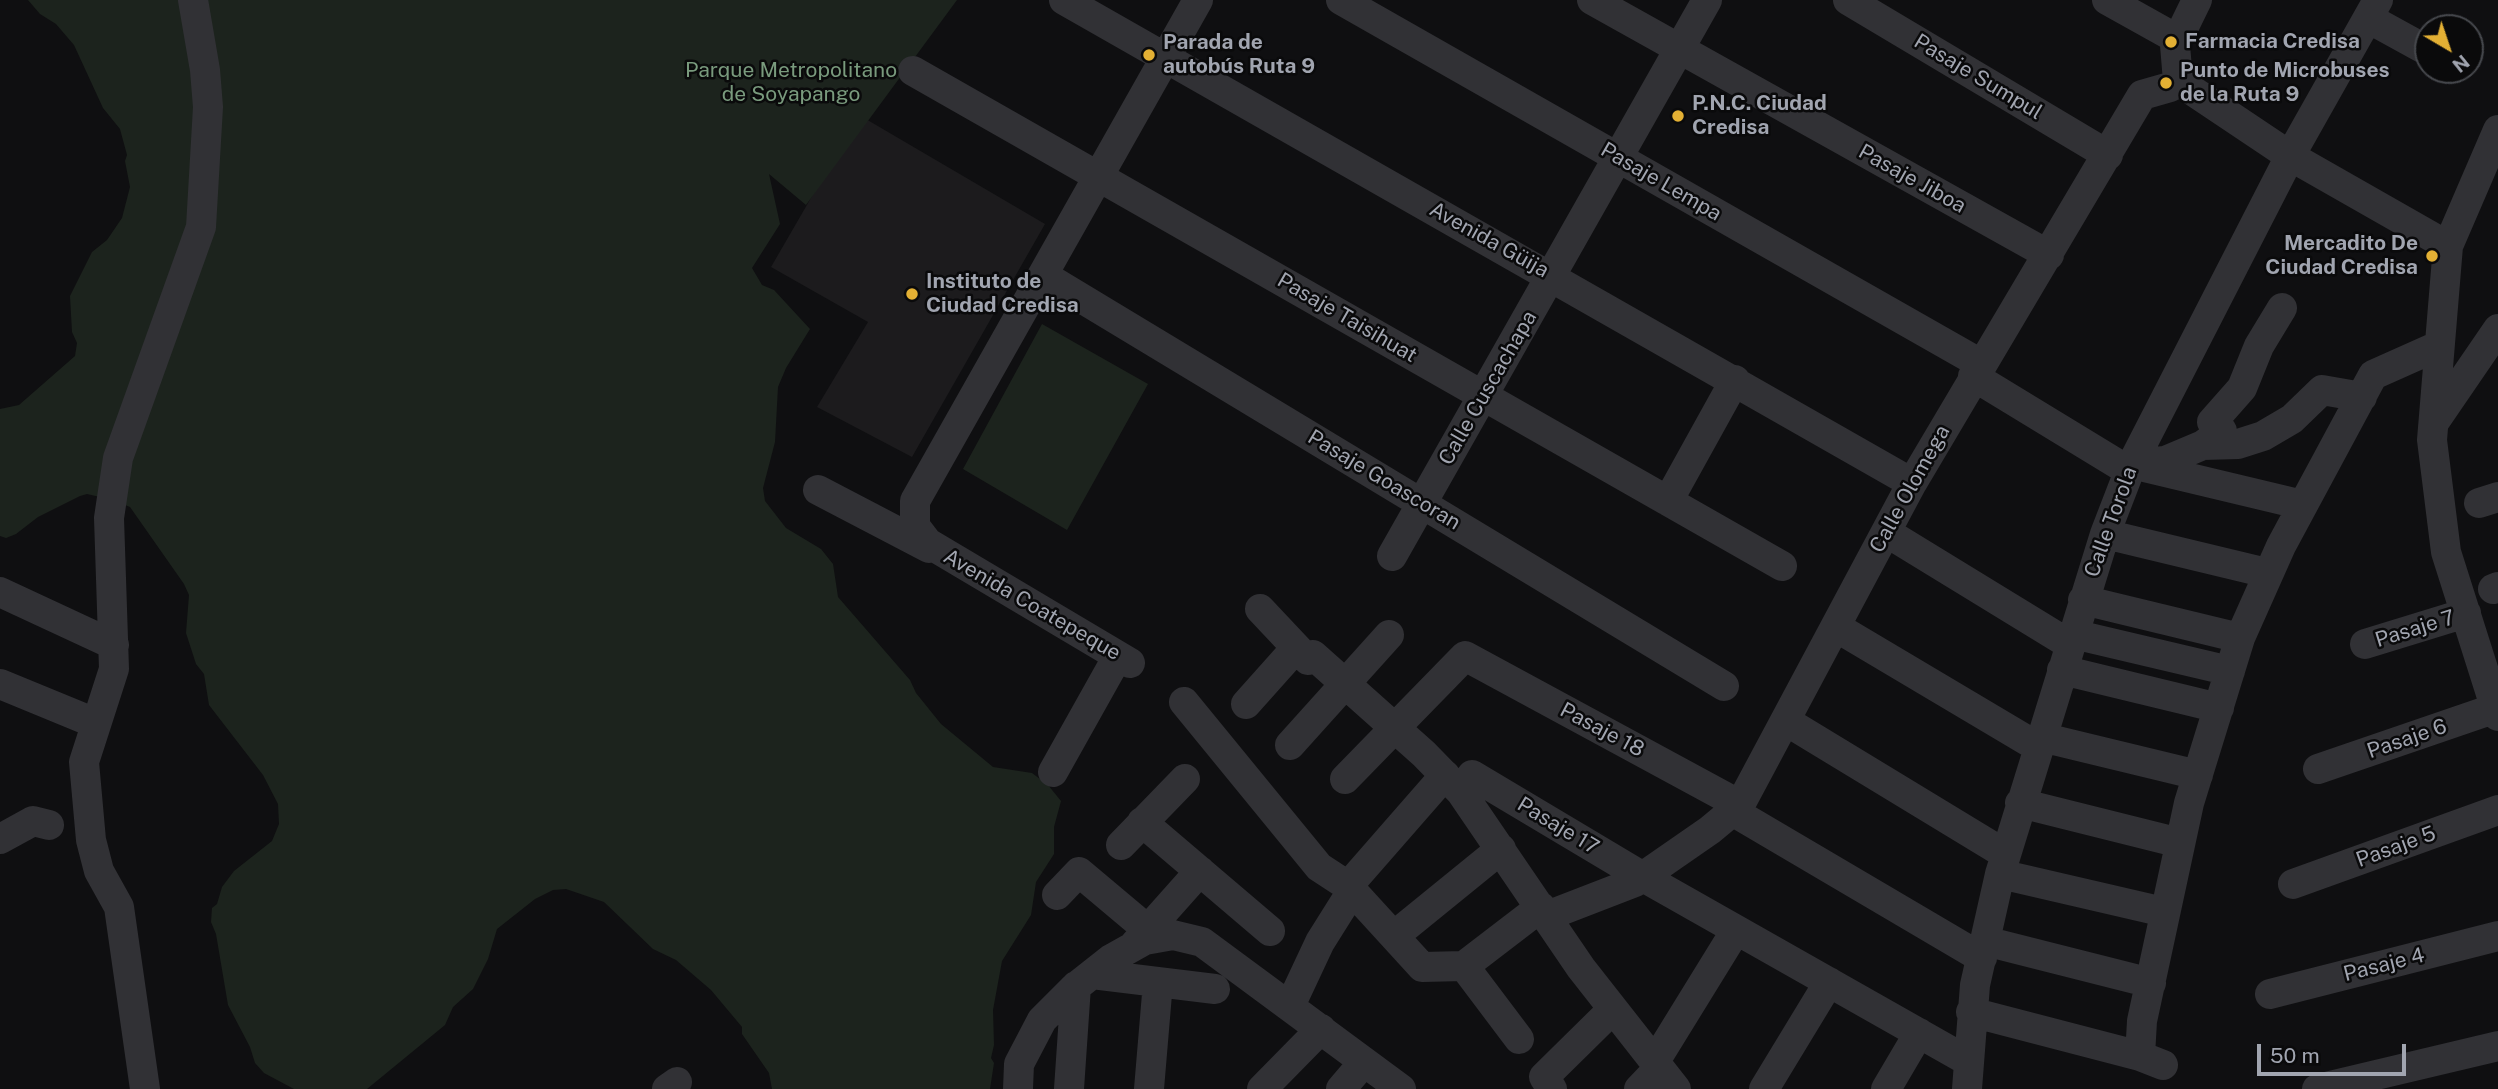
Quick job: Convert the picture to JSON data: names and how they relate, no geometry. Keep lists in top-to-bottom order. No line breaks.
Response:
{"streets":{"street":["Pasaje Sumpul","Pasaje Jiboa","Pasaje Lempa","Avenida Güija","Pasaje Taisihuat","Calle Cuscachapa","Pasaje Goascoran","Calle Olomega","Calle Torola","Avenida Coatepeque","Pasaje 7","Pasaje 18","Pasaje 6","Pasaje 17","Pasaje 5","Pasaje 4"]},"crossings":[["Pasaje Sumpul","Calle Olomega"],["Pasaje Jiboa","Calle Cuscachapa"],["Pasaje Jiboa","Calle Olomega"],["Pasaje Lempa","Calle Cuscachapa"],["Pasaje Lempa","Calle Olomega"],["Pasaje Lempa","Calle Torola"],["Avenida Güija","Calle Cuscachapa"],["Avenida Güija","Calle Olomega"],["Avenida Güija","Avenida Coatepeque"],["Pasaje Taisihuat","Calle Cuscachapa"],["Pasaje Taisihuat","Avenida Coatepeque"],["Calle Cuscachapa","Pasaje Goascoran"],["Pasaje Goascoran","Avenida Coatepeque"],["Calle Olomega","Pasaje 18"],["Calle Olomega","Pasaje 17"],["Calle Torola","Pasaje 18"],["Calle Torola","Pasaje 17"]],"parks":["Parque Metropolitano de Soyapango"],"places":["Farmacia Credisa","Parada de autobús Ruta 9","Punto de Microbuses de la Ruta 9","P.N.C. Ciudad Credisa","Mercadito De Ciudad Credisa","Instituto de Ciudad Credisa"],"scale_bar":"50 m","north":"bottom right"}
